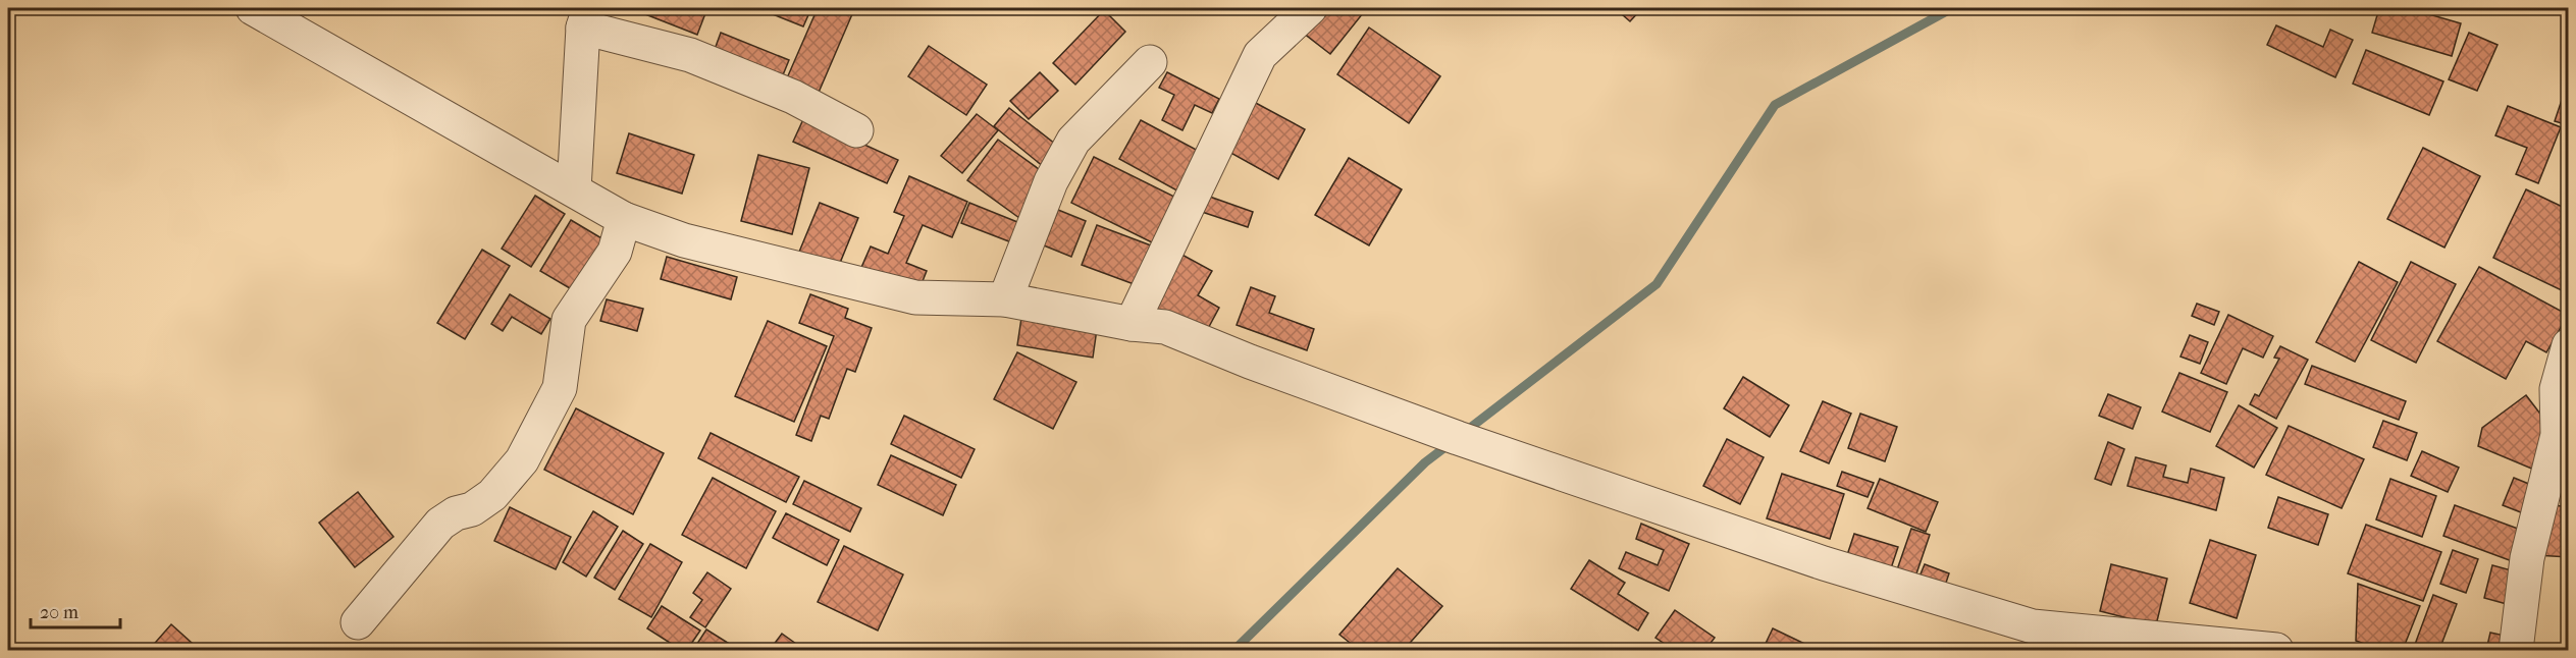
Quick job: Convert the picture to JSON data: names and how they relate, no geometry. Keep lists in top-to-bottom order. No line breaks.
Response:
{"scale_bar":"20 m"}
